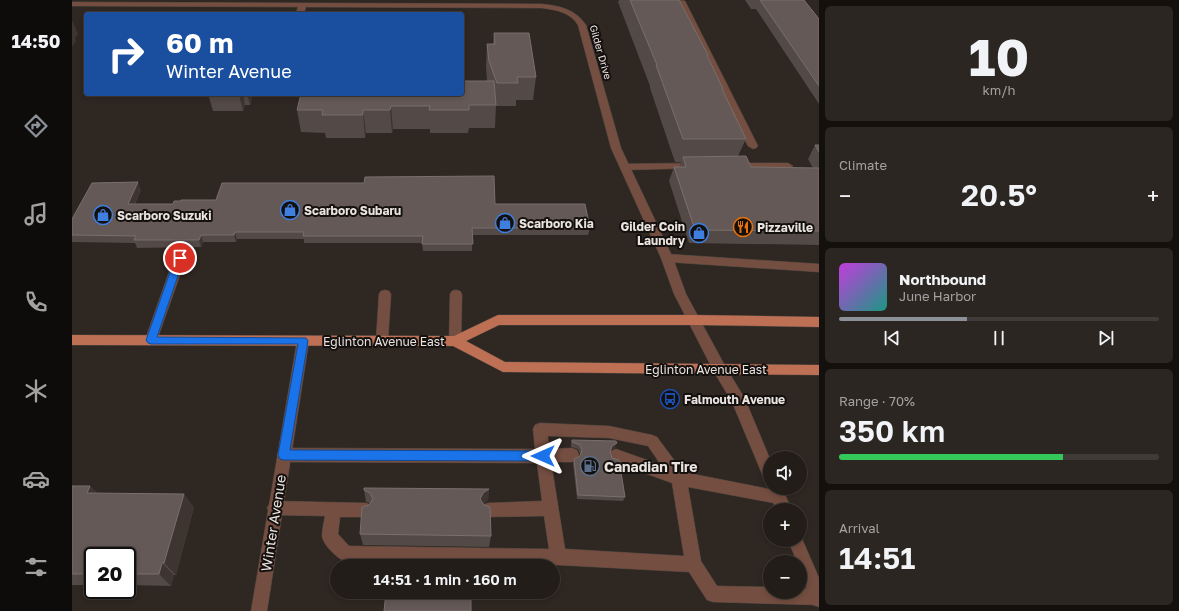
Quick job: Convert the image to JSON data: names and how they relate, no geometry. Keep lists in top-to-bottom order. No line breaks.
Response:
{"streets":{"main road":["Eglinton Avenue East"],"street":["Gilder Drive","Winter Avenue"]},"crossings":[["Gilder Drive","Eglinton Avenue East"],["Eglinton Avenue East","Winter Avenue"]],"places":{"shop":["Scarboro Subaru","Scarboro Suzuki","Scarboro Kia","Gilder Coin Laundry"],"restaurant":["Pizzaville"],"bus stop":["Falmouth Avenue"],"fuel station":["Canadian Tire"]},"page":{"tabs":"14:50","tile":[["10","km/h"],"Climate",["Range · 70%","350 km"],["Arrival","14:51"]],"turn":["60 m","Winter Avenue"],"heat":["−","20.5°","+"],"song":["Northbound","June Harbor"],"map_buttons":["+","−"],"limit":"20","trip":"14:51 · 1 min · 160 m"}}
